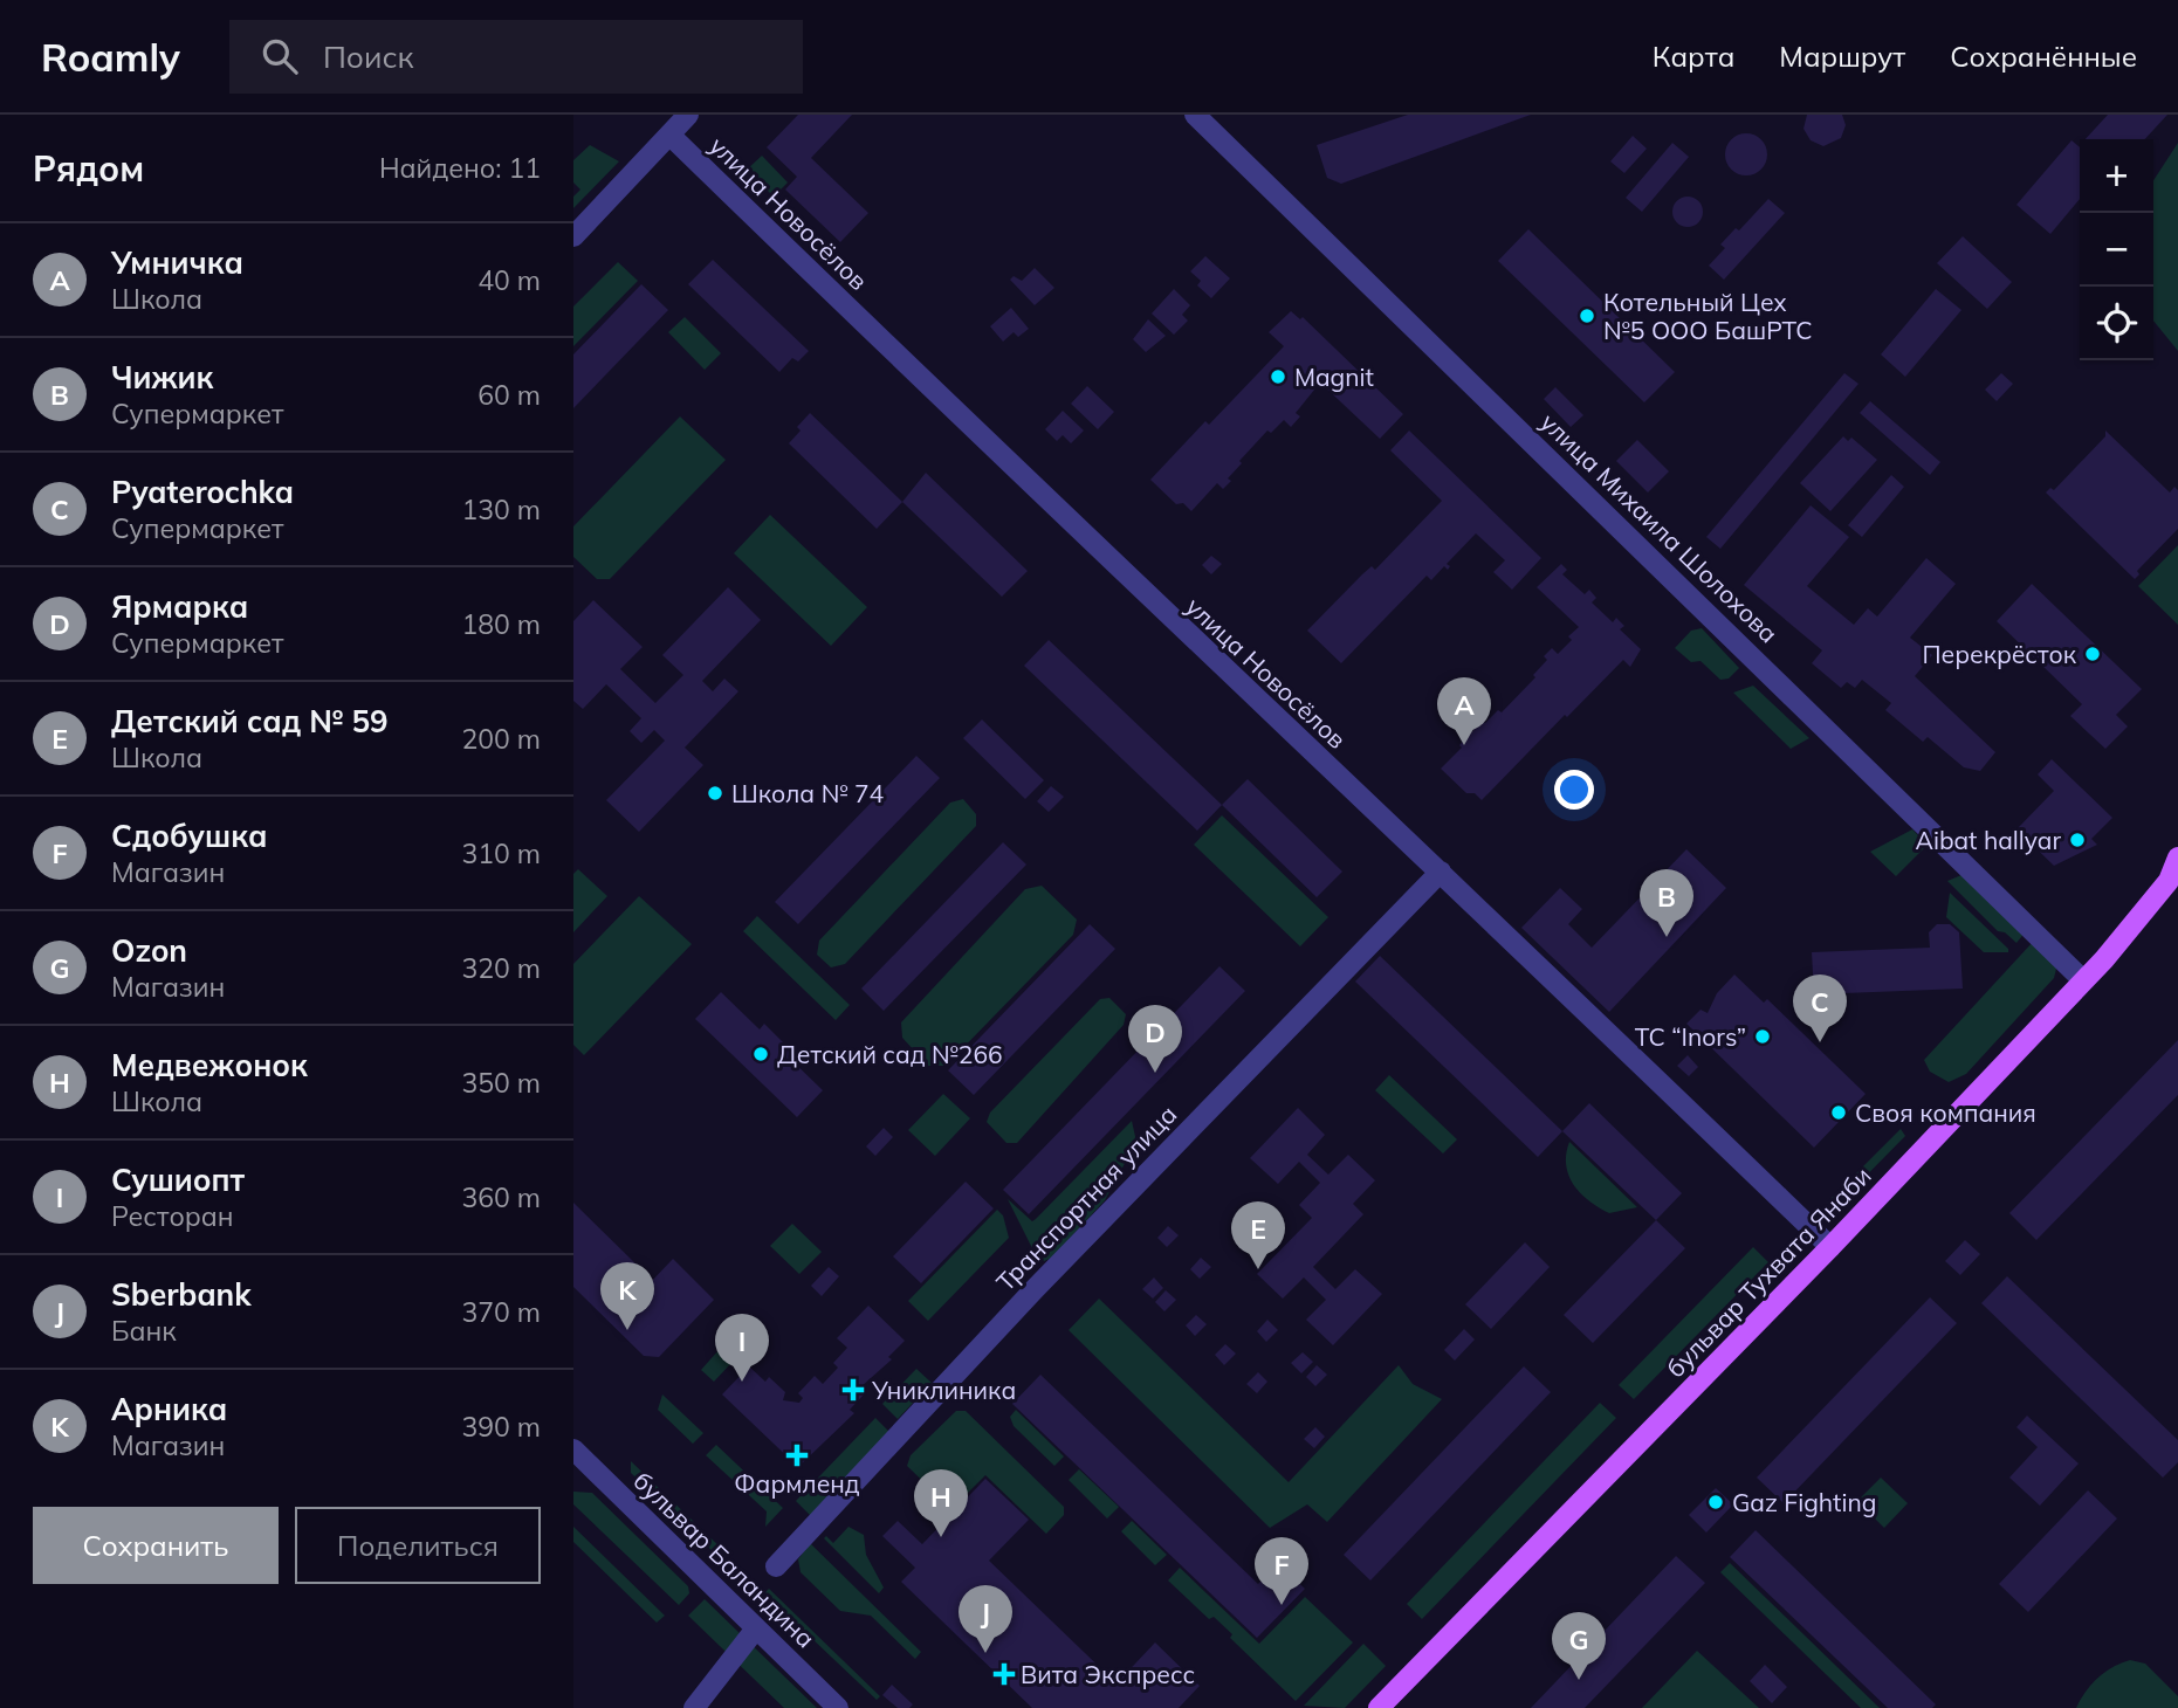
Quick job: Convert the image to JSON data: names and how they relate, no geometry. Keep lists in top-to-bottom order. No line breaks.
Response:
{"streets":{"main road":["бульвар Тухвата Янаби"],"street":["улица Новосёлов","улица Михаила Шолохова","Транспортная улица","бульвар Баландина"]},"crossings":[["улица Новосёлов","Транспортная улица"],["улица Новосёлов","бульвар Тухвата Янаби"],["улица Михаила Шолохова","бульвар Тухвата Янаби"]],"places":{"other":["Котельный Цех №5 ООО БашРТС","Magnit","Перекрёсток","Школа № 74","Aibat hallyar","TC “Inors”","Детский сад №266","Своя компания","Gaz Fighting"],"health":["Униклиника","Фармленд","Вита Экспресс"]},"page":{"header":"Roamly","search":"Поиск","nav":["Карта","Маршрут","Сохранённые"],"heading":["Рядом","Найдено: 11"],"map_buttons":["+","−"],"list":[{"mark":"A","name":"Умничка","note":"Школа","value":"40 m"},{"mark":"B","name":"Чижик","note":"Супермаркет","value":"60 m"},{"mark":"C","name":"Pyaterochka","note":"Супермаркет","value":"130 m"},{"mark":"D","name":"Ярмарка","note":"Супермаркет","value":"180 m"},{"mark":"E","name":"Детский сад № 59","note":"Школа","value":"200 m"},{"mark":"F","name":"Сдобушка","note":"Магазин","value":"310 m"},{"mark":"G","name":"Ozon","note":"Магазин","value":"320 m"},{"mark":"H","name":"Медвежонок","note":"Школа","value":"350 m"},{"mark":"I","name":"Сушиопт","note":"Ресторан","value":"360 m"},{"mark":"J","name":"Sberbank","note":"Банк","value":"370 m"},{"mark":"K","name":"Арника","note":"Магазин","value":"390 m"}],"pins":["A","B","C","D","E","K","I","H","F","J","G"],"buttons":["Сохранить","Поделиться"]}}
